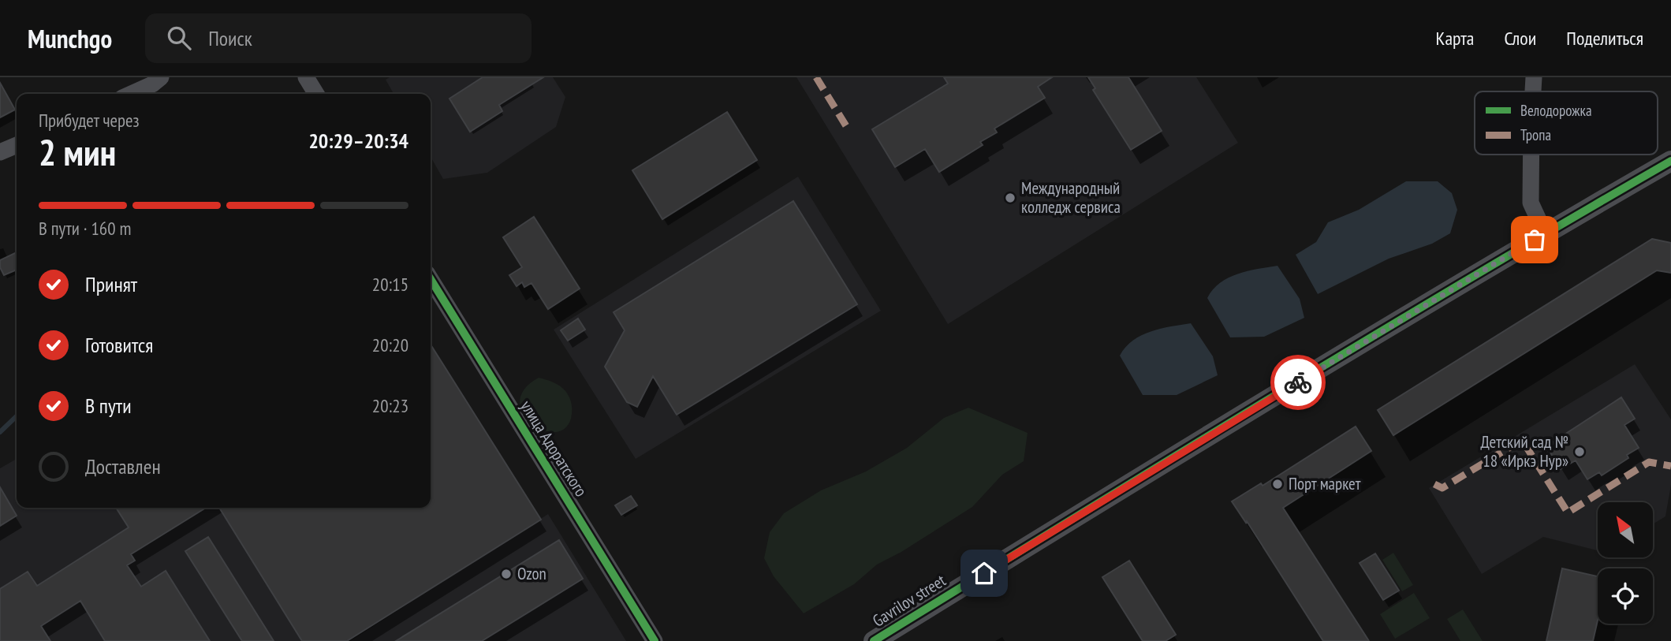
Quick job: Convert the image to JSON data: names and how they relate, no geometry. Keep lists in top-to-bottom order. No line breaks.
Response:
{"streets":{"street":["улица Адоратского","Gavrilov street"]},"places":["Международный колледж сервиса","Детский сад № 18 «Иркэ Нур»","Порт маркет","Ozon"],"legend":["Велодорожка","Тропа"],"north":"top left","page":{"header":"Munchgo","search":"Поиск","nav":["Карта","Слои","Поделиться"],"heading":["2 мин","Прибудет через","20:29–20:34"],"bar":"В пути · 160 m","list":[["Принят","20:15"],["Готовится","20:20"],["В пути","20:23"],"Доставлен"]}}
